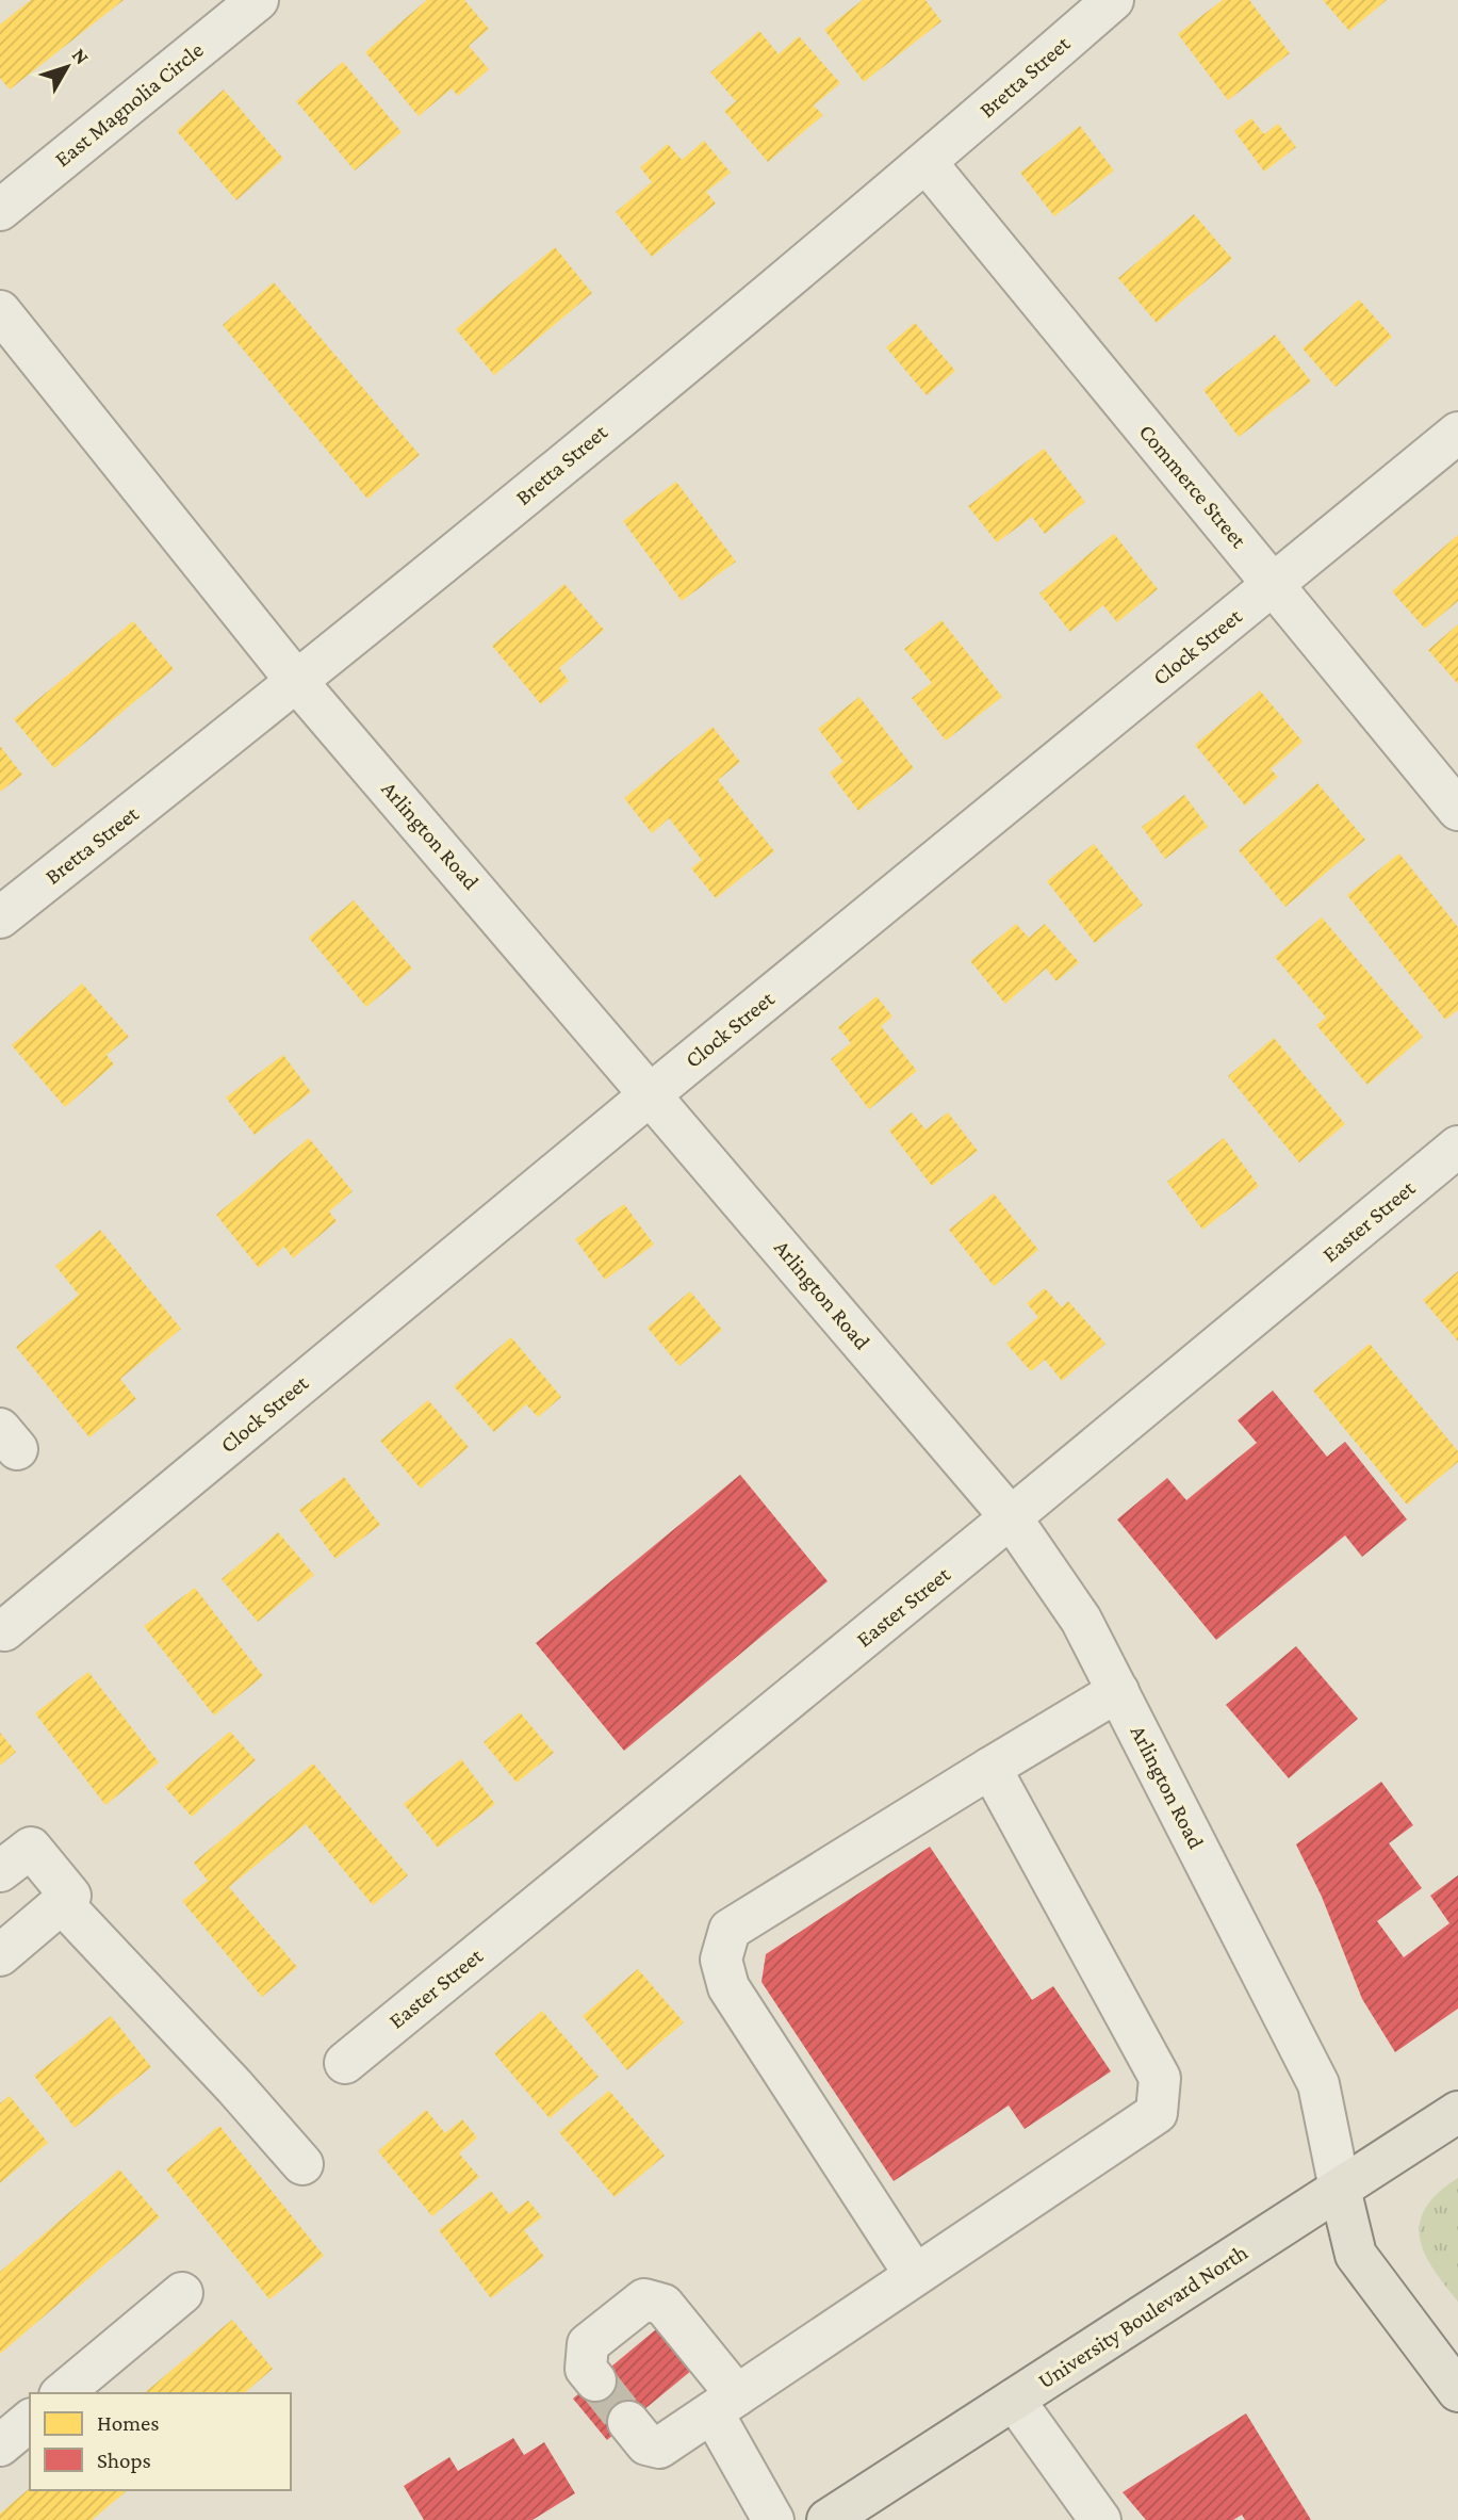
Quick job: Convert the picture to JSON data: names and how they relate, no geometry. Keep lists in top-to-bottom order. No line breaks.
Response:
{"streets":{"main road":["Arlington Road","University Boulevard North"],"street":["Bretta Street","East Magnolia Circle","Commerce Street","Clock Street","Easter Street"]},"crossings":[["Bretta Street","Commerce Street"],["Bretta Street","Arlington Road"],["Commerce Street","Clock Street"],["Clock Street","Arlington Road"],["Arlington Road","Easter Street"],["Arlington Road","University Boulevard North"]],"legend":["Homes","Shops"],"north":"top right"}
